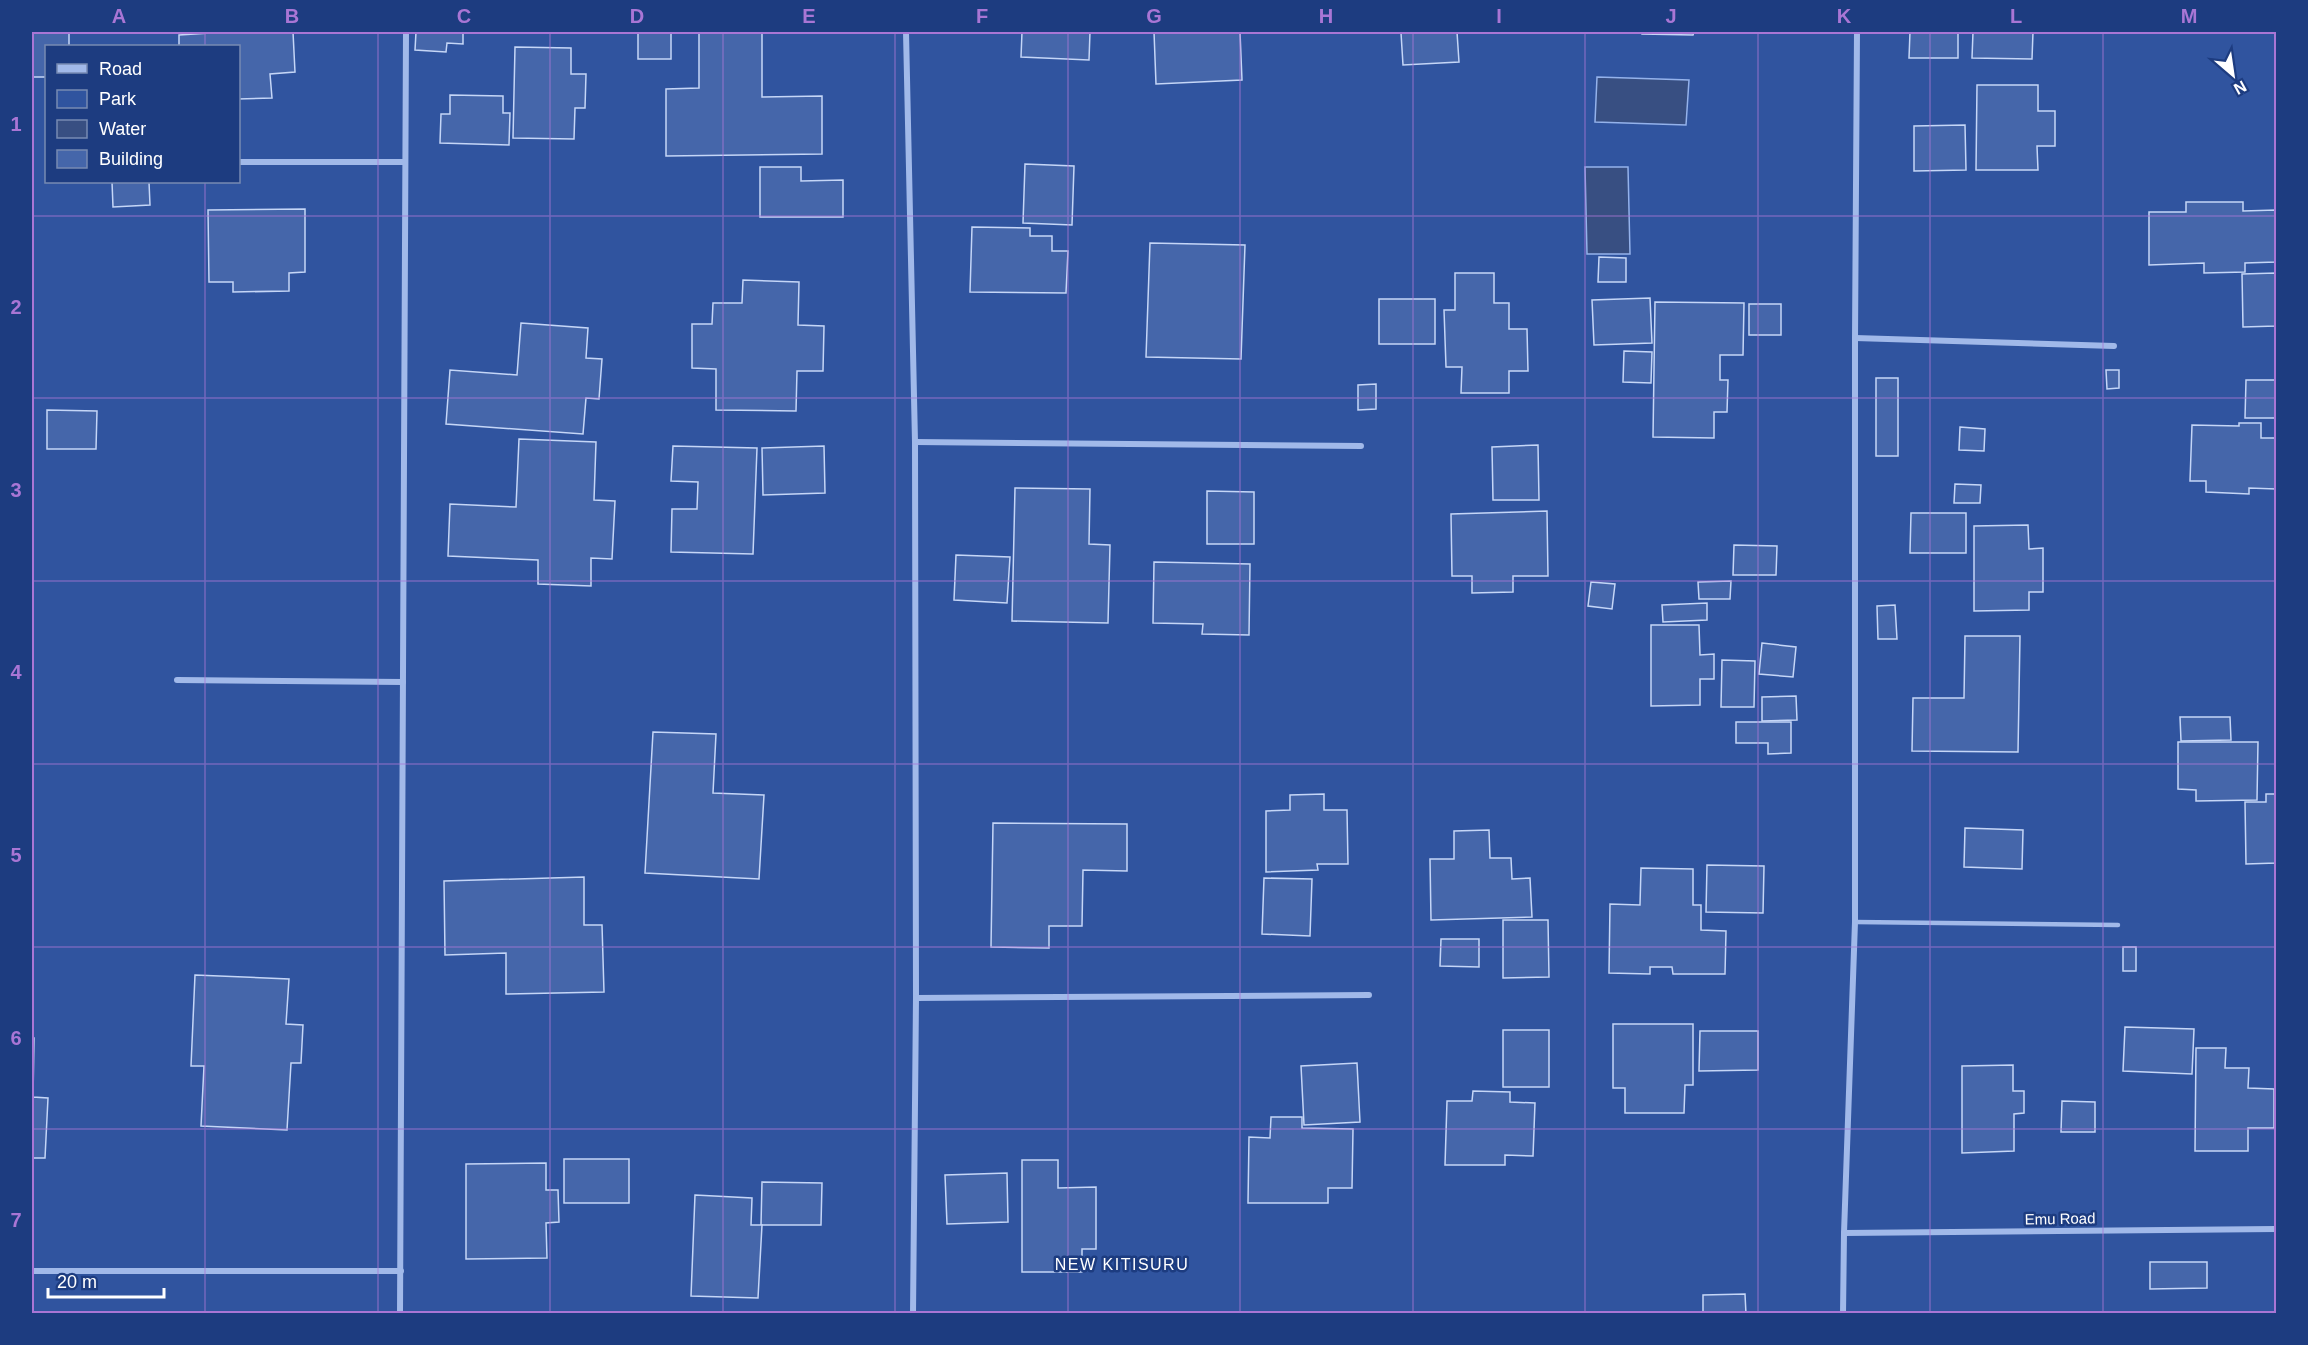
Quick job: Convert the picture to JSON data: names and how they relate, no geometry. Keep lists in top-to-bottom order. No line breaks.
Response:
{"streets":{"street":["Emu Road"]},"districts":["NEW KITISURU"],"legend":["Road","Park","Water","Building"],"scale_bar":"20 m","north":"bottom right","grid":{"columns":["A","B","C","D","E","F","G","H","I","J","K","L","M"],"rows":["1","2","3","4","5","6","7"]}}
